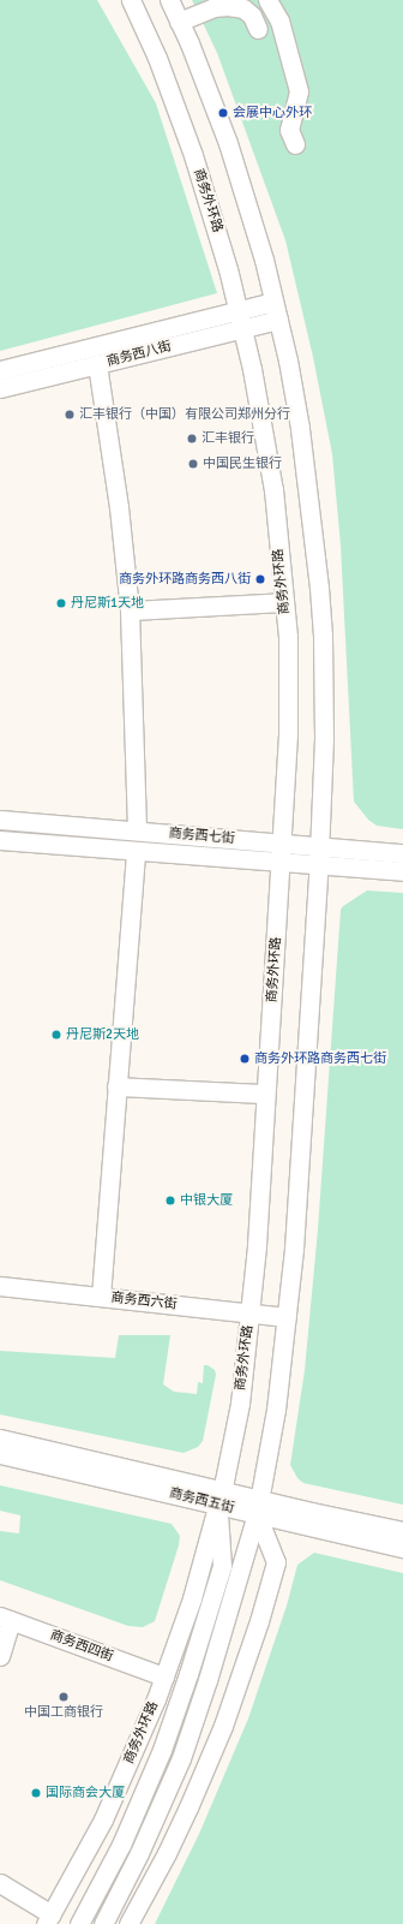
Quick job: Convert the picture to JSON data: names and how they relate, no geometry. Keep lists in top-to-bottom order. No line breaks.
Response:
{"streets":{"street":["商务外环路","商务西八街","商务西七街","商务西六街","商务西五街","商务西四街"]},"crossings":[["商务外环路","商务西八街"],["商务外环路","商务西七街"],["商务外环路","商务西六街"],["商务外环路","商务西五街"],["商务外环路","商务西四街"]],"places":["会展中心外环","汇丰银行（中国）有限公司郑州分行","汇丰银行","中国民生银行","商务外环路商务西八街","丹尼斯1天地","丹尼斯2天地","商务外环路商务西七街","中银大厦","中国工商银行","国际商会大厦"]}
